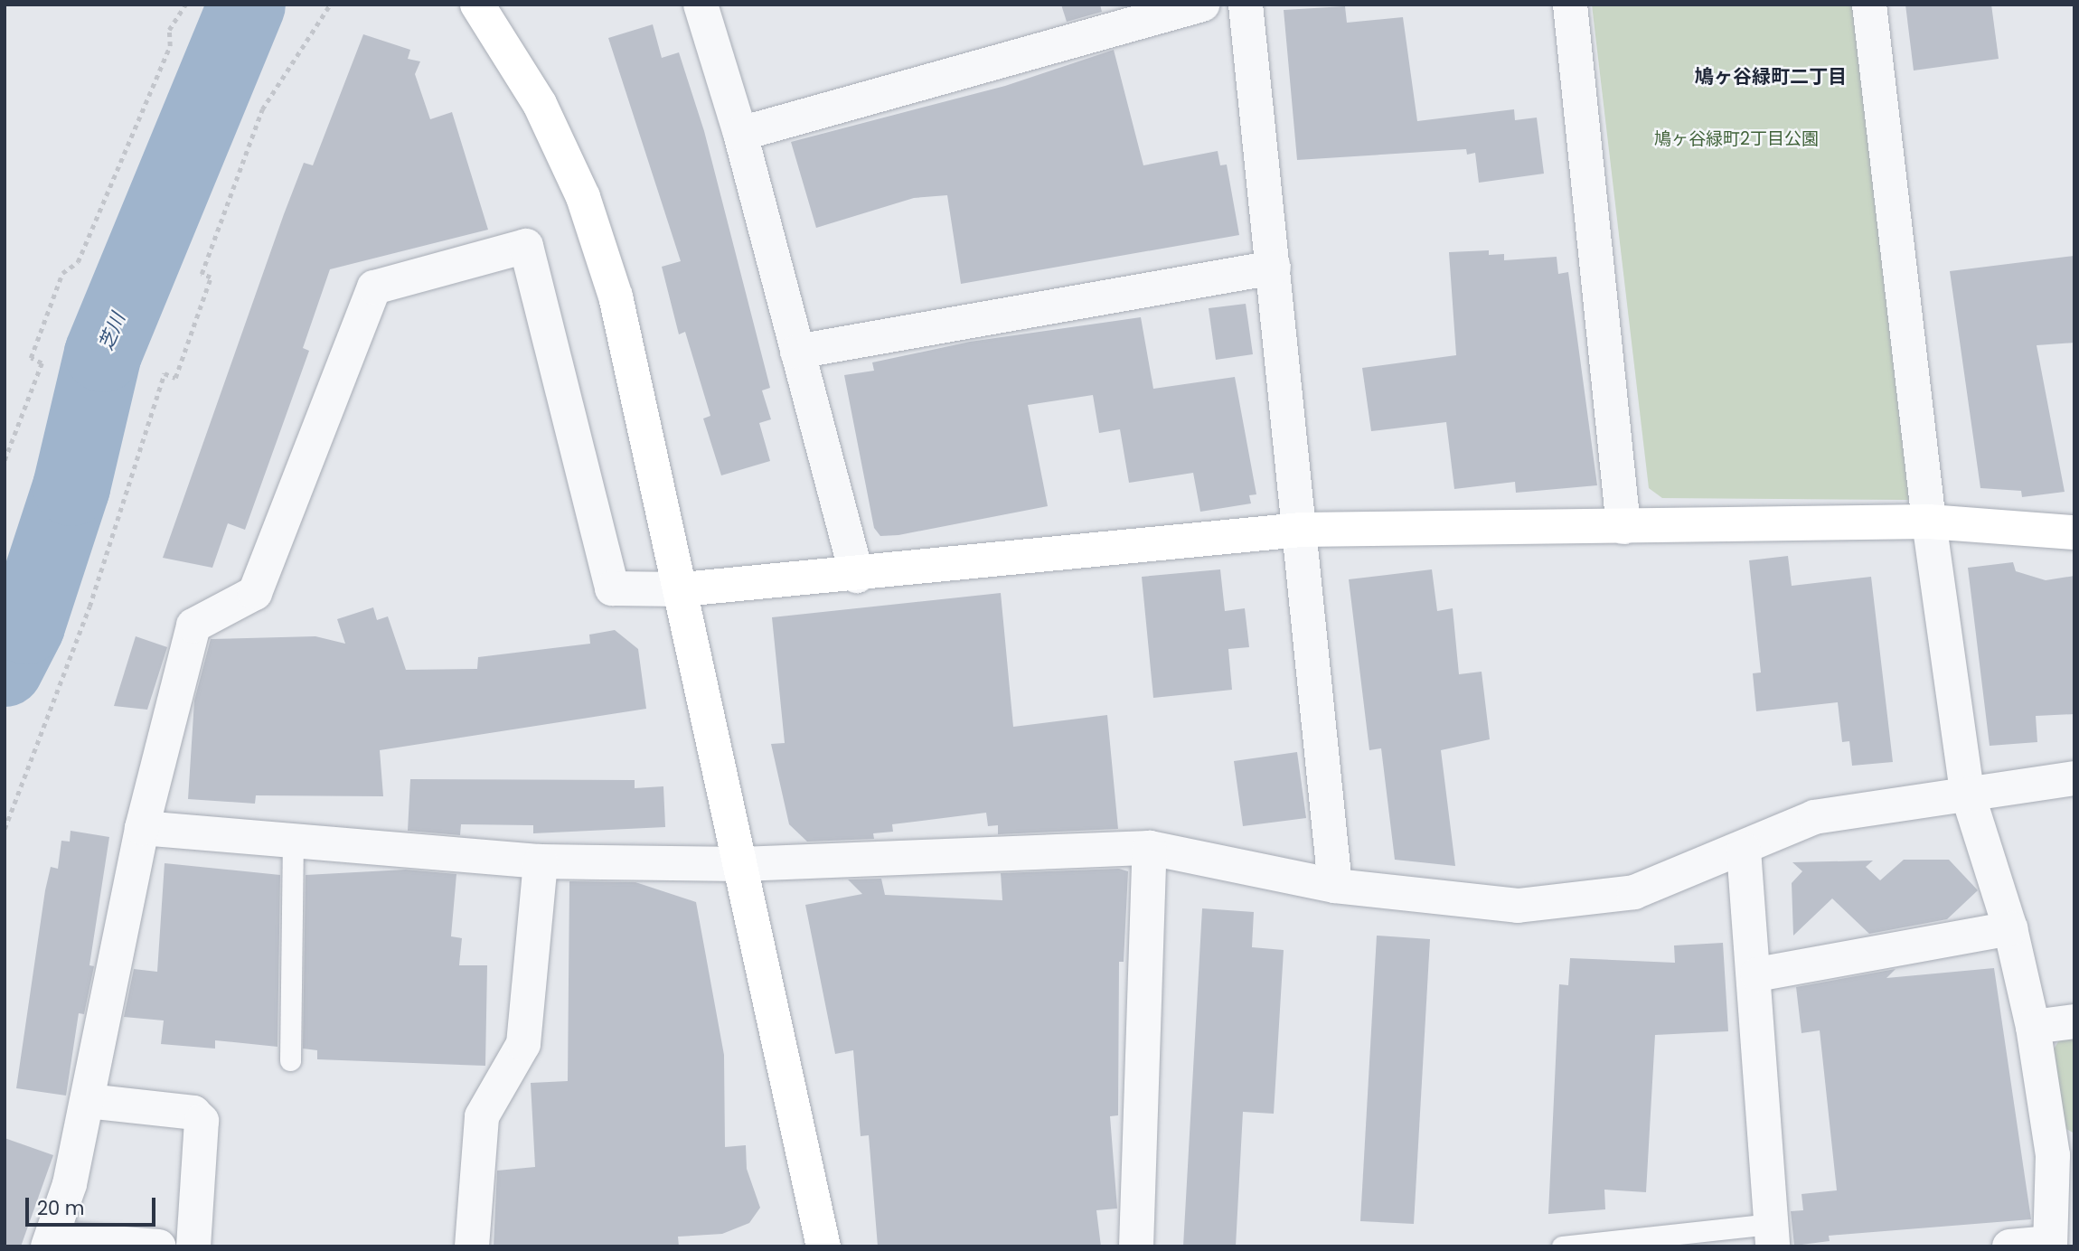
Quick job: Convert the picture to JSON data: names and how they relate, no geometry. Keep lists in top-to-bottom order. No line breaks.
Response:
{"districts":["鳩ヶ谷緑町二丁目"],"water":["芝川"],"parks":["鳩ヶ谷緑町2丁目公園"],"scale_bar":"20 m"}
